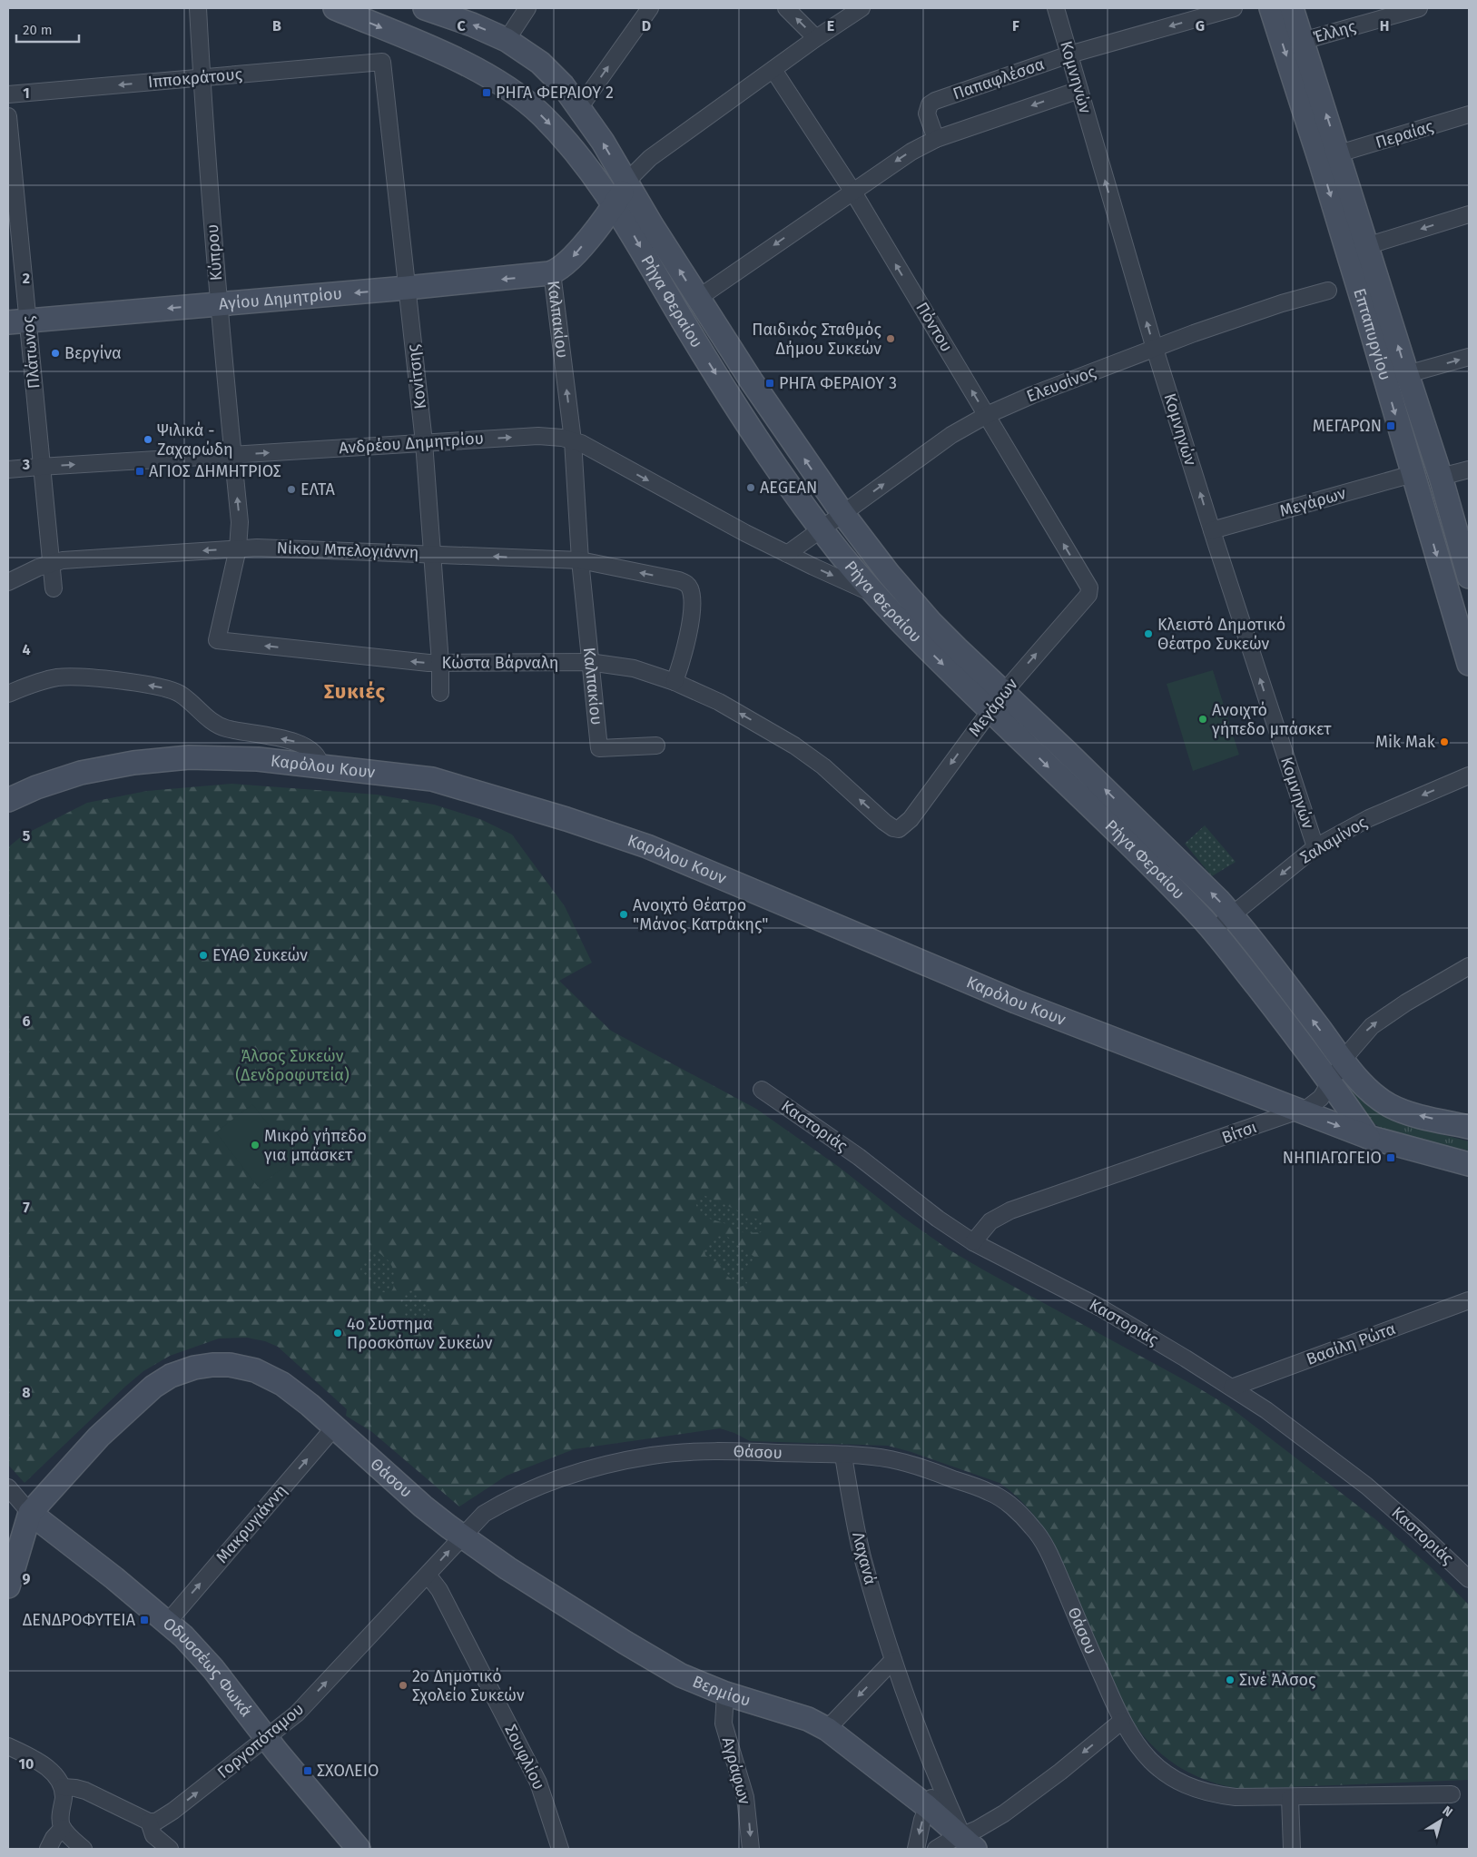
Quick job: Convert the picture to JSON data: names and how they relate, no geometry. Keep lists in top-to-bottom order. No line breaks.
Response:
{"streets":{"street":["Έλλης","Κομνηνών","Ιπποκράτους","Παπαφλέσσα","Περαίας","Κύπρου","Αγίου Δημητρίου","Ρήγα Φεραίου","Καλπακίου","Πόντου","Επταπυργίου","Πλάτωνος","Κονίτσης","Ελευσίνος","Ανδρέου Δημητρίου","Μεγάρων","Νίκου Μπελογιάννη","Κώστα Βάρναλη","Καρόλου Κουν","Σαλαμίνος","Καστοριάς","Βίτσι","Βασίλη Ρώτα","Θάσου","Μακρυγιάννη","Λαχανά","Οδυσσέως Φωκά","Βερμίου","Γοργοπόταμου","Σουφλίου","Αγράφων"]},"crossings":[["Έλλης","Επταπυργίου"],["Κομνηνών","Παπαφλέσσα"],["Κομνηνών","Ελευσίνος"],["Κομνηνών","Μεγάρων"],["Κομνηνών","Σαλαμίνος"],["Ιπποκράτους","Κύπρου"],["Ιπποκράτους","Κονίτσης"],["Περαίας","Επταπυργίου"],["Κύπρου","Αγίου Δημητρίου"],["Κύπρου","Ανδρέου Δημητρίου"],["Κύπρου","Νίκου Μπελογιάννη"],["Κύπρου","Κώστα Βάρναλη"],["Αγίου Δημητρίου","Καλπακίου"],["Αγίου Δημητρίου","Πλάτωνος"],["Αγίου Δημητρίου","Κονίτσης"],["Ρήγα Φεραίου","Καλπακίου"],["Ρήγα Φεραίου","Ελευσίνος"],["Ρήγα Φεραίου","Ανδρέου Δημητρίου"],["Ρήγα Φεραίου","Μεγάρων"],["Ρήγα Φεραίου","Καρόλου Κουν"],["Ρήγα Φεραίου","Σαλαμίνος"],["Ρήγα Φεραίου","Βίτσι"],["Καλπακίου","Πόντου"],["Καλπακίου","Ανδρέου Δημητρίου"],["Καλπακίου","Νίκου Μπελογιάννη"],["Καλπακίου","Κώστα Βάρναλη"],["Πόντου","Ελευσίνος"],["Πόντου","Μεγάρων"],["Επταπυργίου","Μεγάρων"],["Πλάτωνος","Ανδρέου Δημητρίου"],["Πλάτωνος","Νίκου Μπελογιάννη"],["Κονίτσης","Ανδρέου Δημητρίου"],["Κονίτσης","Νίκου Μπελογιάννη"],["Κονίτσης","Κώστα Βάρναλη"],["Ελευσίνος","Ανδρέου Δημητρίου"],["Μεγάρων","Κώστα Βάρναλη"],["Νίκου Μπελογιάννη","Κώστα Βάρναλη"],["Καρόλου Κουν","Βίτσι"],["Καστοριάς","Βίτσι"],["Καστοριάς","Βασίλη Ρώτα"],["Θάσου","Μακρυγιάννη"],["Θάσου","Λαχανά"],["Θάσου","Οδυσσέως Φωκά"],["Θάσου","Βερμίου"],["Θάσου","Γοργοπόταμου"],["Μακρυγιάννη","Οδυσσέως Φωκά"],["Λαχανά","Βερμίου"],["Οδυσσέως Φωκά","Γοργοπόταμου"],["Βερμίου","Γοργοπόταμου"],["Βερμίου","Αγράφων"],["Γοργοπόταμου","Σουφλίου"]],"one_way":["Κομνηνών","Ιπποκράτους","Παπαφλέσσα","Αγίου Δημητρίου","Πόντου","Ανδρέου Δημητρίου","Νίκου Μπελογιάννη","Κώστα Βάρναλη","Σαλαμίνος","Μακρυγιάννη","Γοργοπόταμου","Αγράφων"],"districts":["Συκιές"],"parks":["Άλσος Συκεών (Δενδροφυτεία)"],"places":{"transit":["ΡΗΓΑ ΦΕΡΑΙΟΥ 2","ΡΗΓΑ ΦΕΡΑΙΟΥ 3","ΜΕΓΑΡΩΝ","ΑΓΙΟΣ ΔΗΜΗΤΡΙΟΣ","ΝΗΠΙΑΓΩΓΕΙΟ","ΔΕΝΔΡΟΦΥΤΕΙΑ","ΣΧΟΛΕΙΟ"],"other":["Παιδικός Σταθμός Δήμου Συκεών","Βεργίνα","Ψιλικά - Ζαχαρώδη","AEGEAN","ΕΛΤΑ","Κλειστό Δημοτικό Θέατρο Συκεών","Ανοιχτό γήπεδο μπάσκετ","Mik Mak","Ανοιχτό Θέατρο \"Μάνος Κατράκης\"","ΕΥΑΘ Συκεών","Μικρό γήπεδο για μπάσκετ","4ο Σύστημα Προσκόπων Συκεών","Σινέ Άλσος","2ο Δημοτικό Σχολείο Συκεών"]},"scale_bar":"20 m","north":"top right","grid":{"columns":["B","C","D","E","F","G","H"],"rows":["1","2","3","4","5","6","7","8","9","10"]}}
